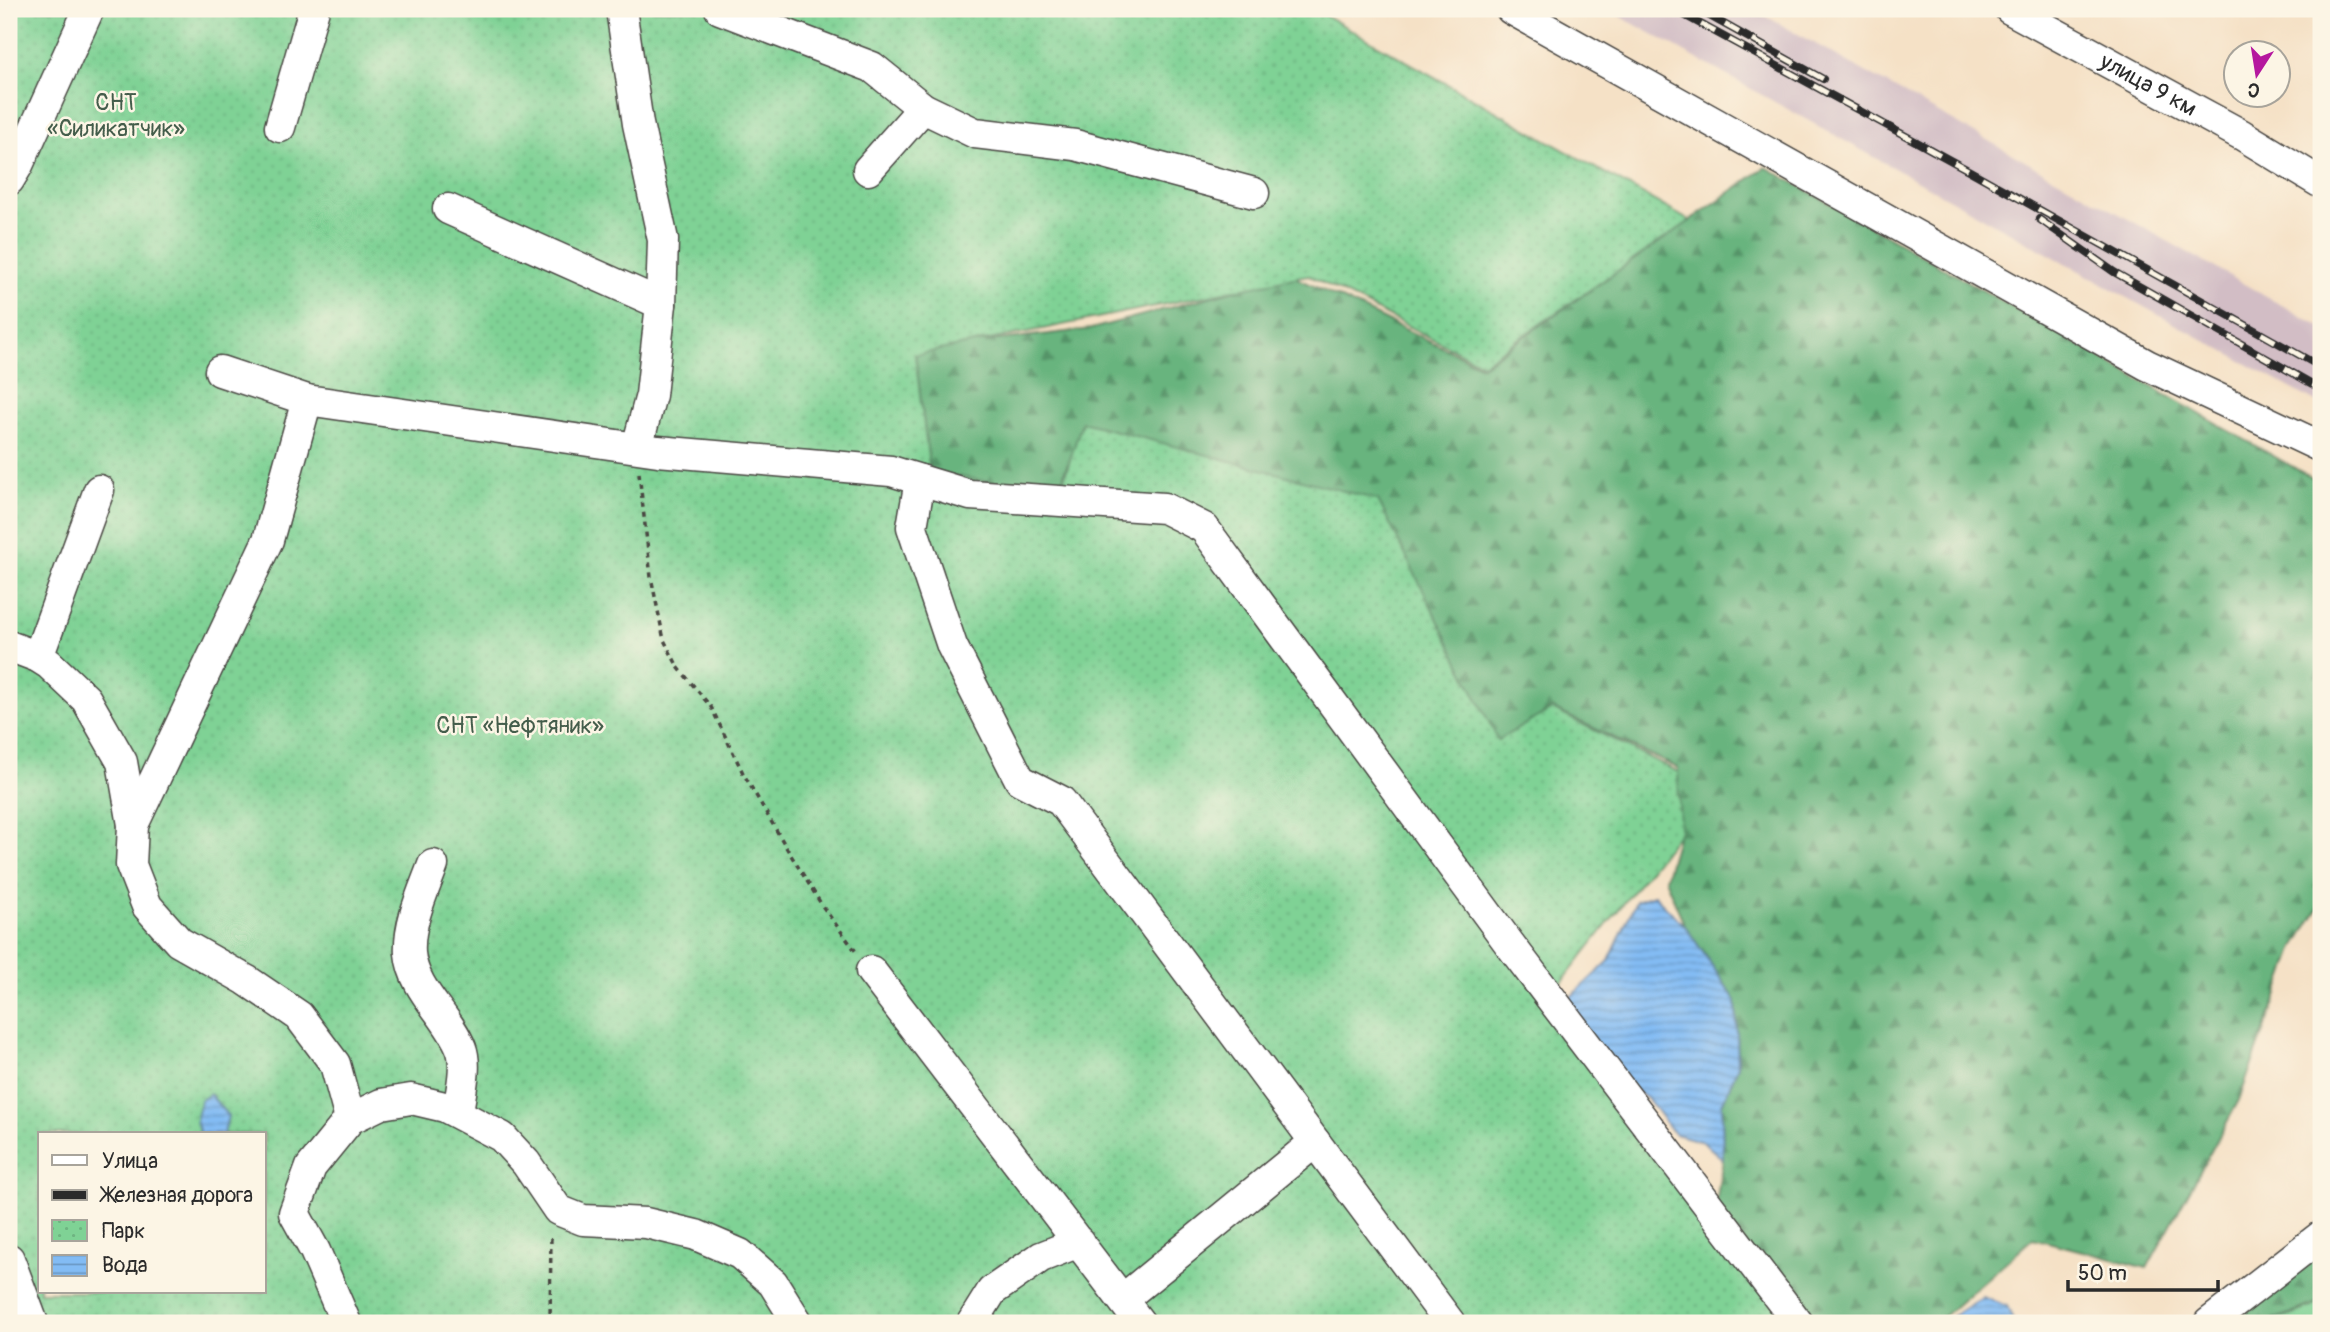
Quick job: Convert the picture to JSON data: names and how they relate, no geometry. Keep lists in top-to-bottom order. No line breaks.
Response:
{"streets":{"street":["улица 9 км"]},"parks":["СНТ «Силикатчик»","СНТ «Нефтяник»"],"legend":["Улица","Железная дорога","Парк","Вода"],"scale_bar":"50 m","north":"bottom"}
